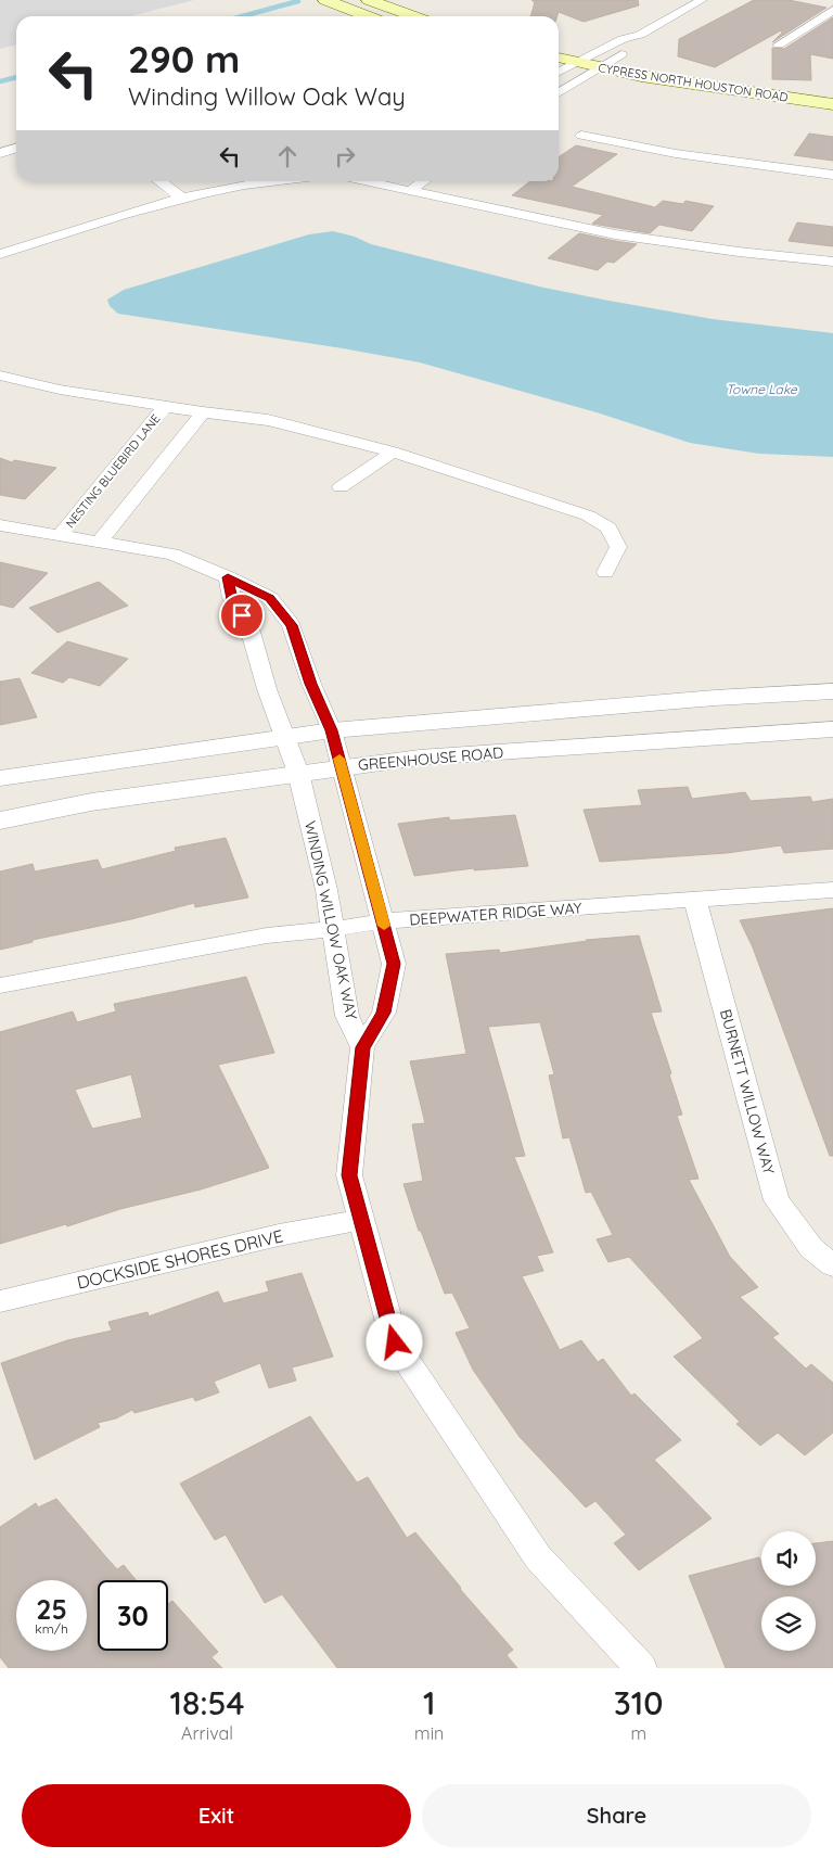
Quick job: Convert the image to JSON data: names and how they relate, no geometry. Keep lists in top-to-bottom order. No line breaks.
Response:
{"streets":{"main road":["CYPRESS NORTH HOUSTON ROAD"],"street":["NESTING BLUEBIRD LANE","GREENHOUSE ROAD","DEEPWATER RIDGE WAY","WINDING WILLOW OAK WAY","BURNETT WILLOW WAY","DOCKSIDE SHORES DRIVE"]},"crossings":[["NESTING BLUEBIRD LANE","WINDING WILLOW OAK WAY"],["GREENHOUSE ROAD","WINDING WILLOW OAK WAY"],["DEEPWATER RIDGE WAY","WINDING WILLOW OAK WAY"],["DEEPWATER RIDGE WAY","BURNETT WILLOW WAY"],["WINDING WILLOW OAK WAY","DOCKSIDE SHORES DRIVE"]],"water":["Towne Lake"],"page":{"turn":["290 m","Winding Willow Oak Way"],"speed":"25 km/h","limit":"30","eta":["18:54","Arrival","1","min","310","m"],"buttons":["Exit","Share"]}}
